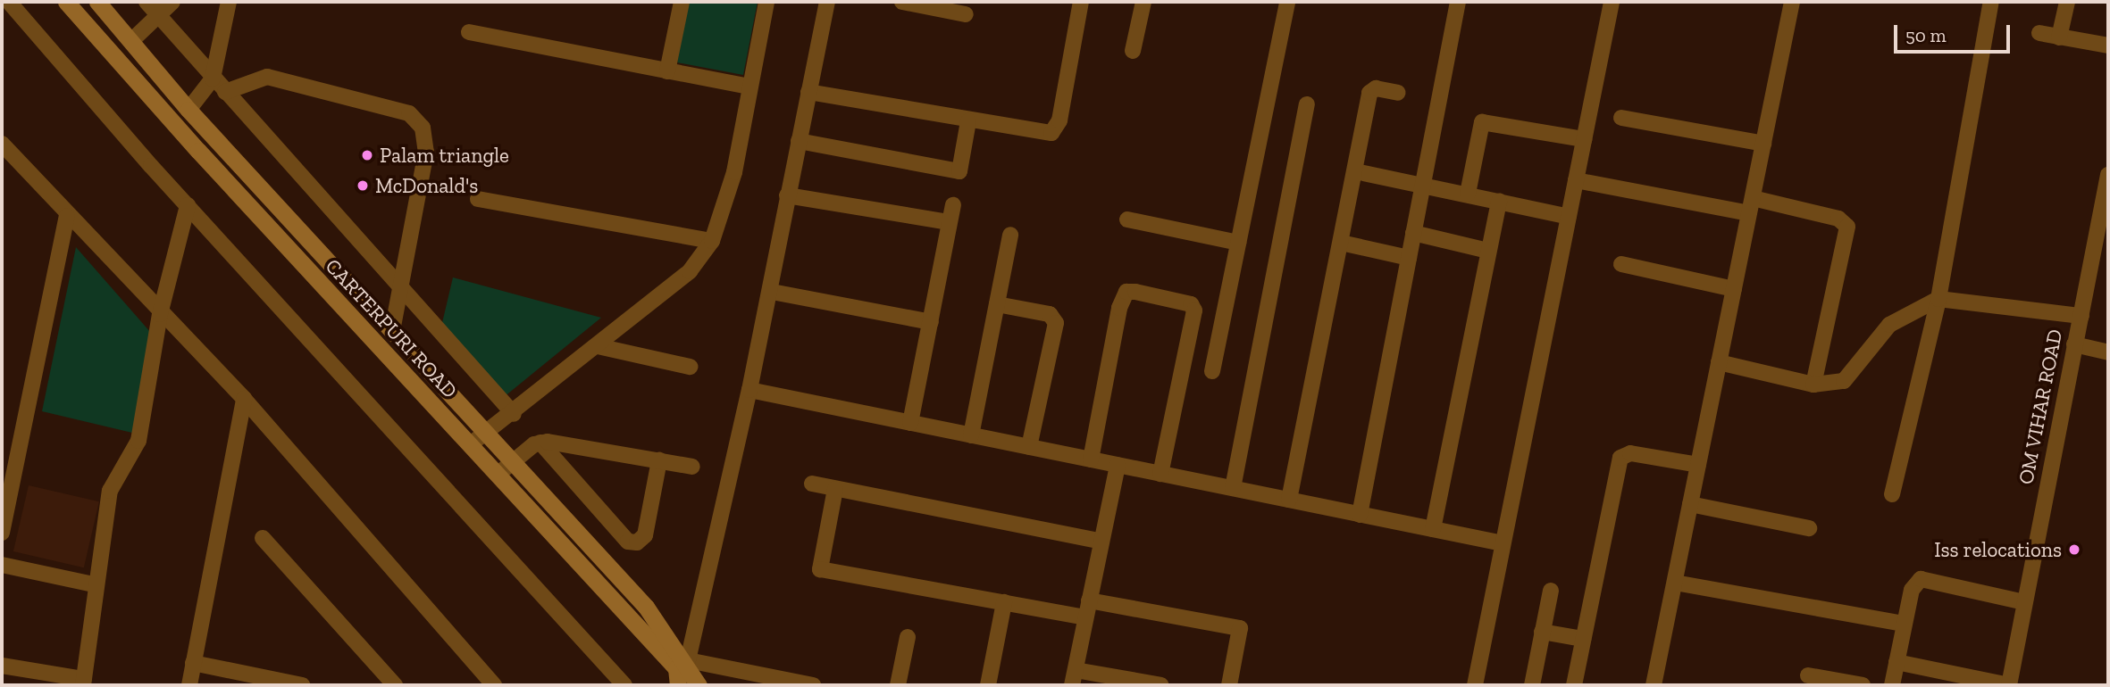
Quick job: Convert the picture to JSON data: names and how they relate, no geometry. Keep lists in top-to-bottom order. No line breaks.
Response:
{"streets":{"main road":["CARTERPURI ROAD"],"street":["OM VIHAR ROAD"]},"places":["Palam triangle","McDonald's","Iss relocations"],"scale_bar":"50 m"}
